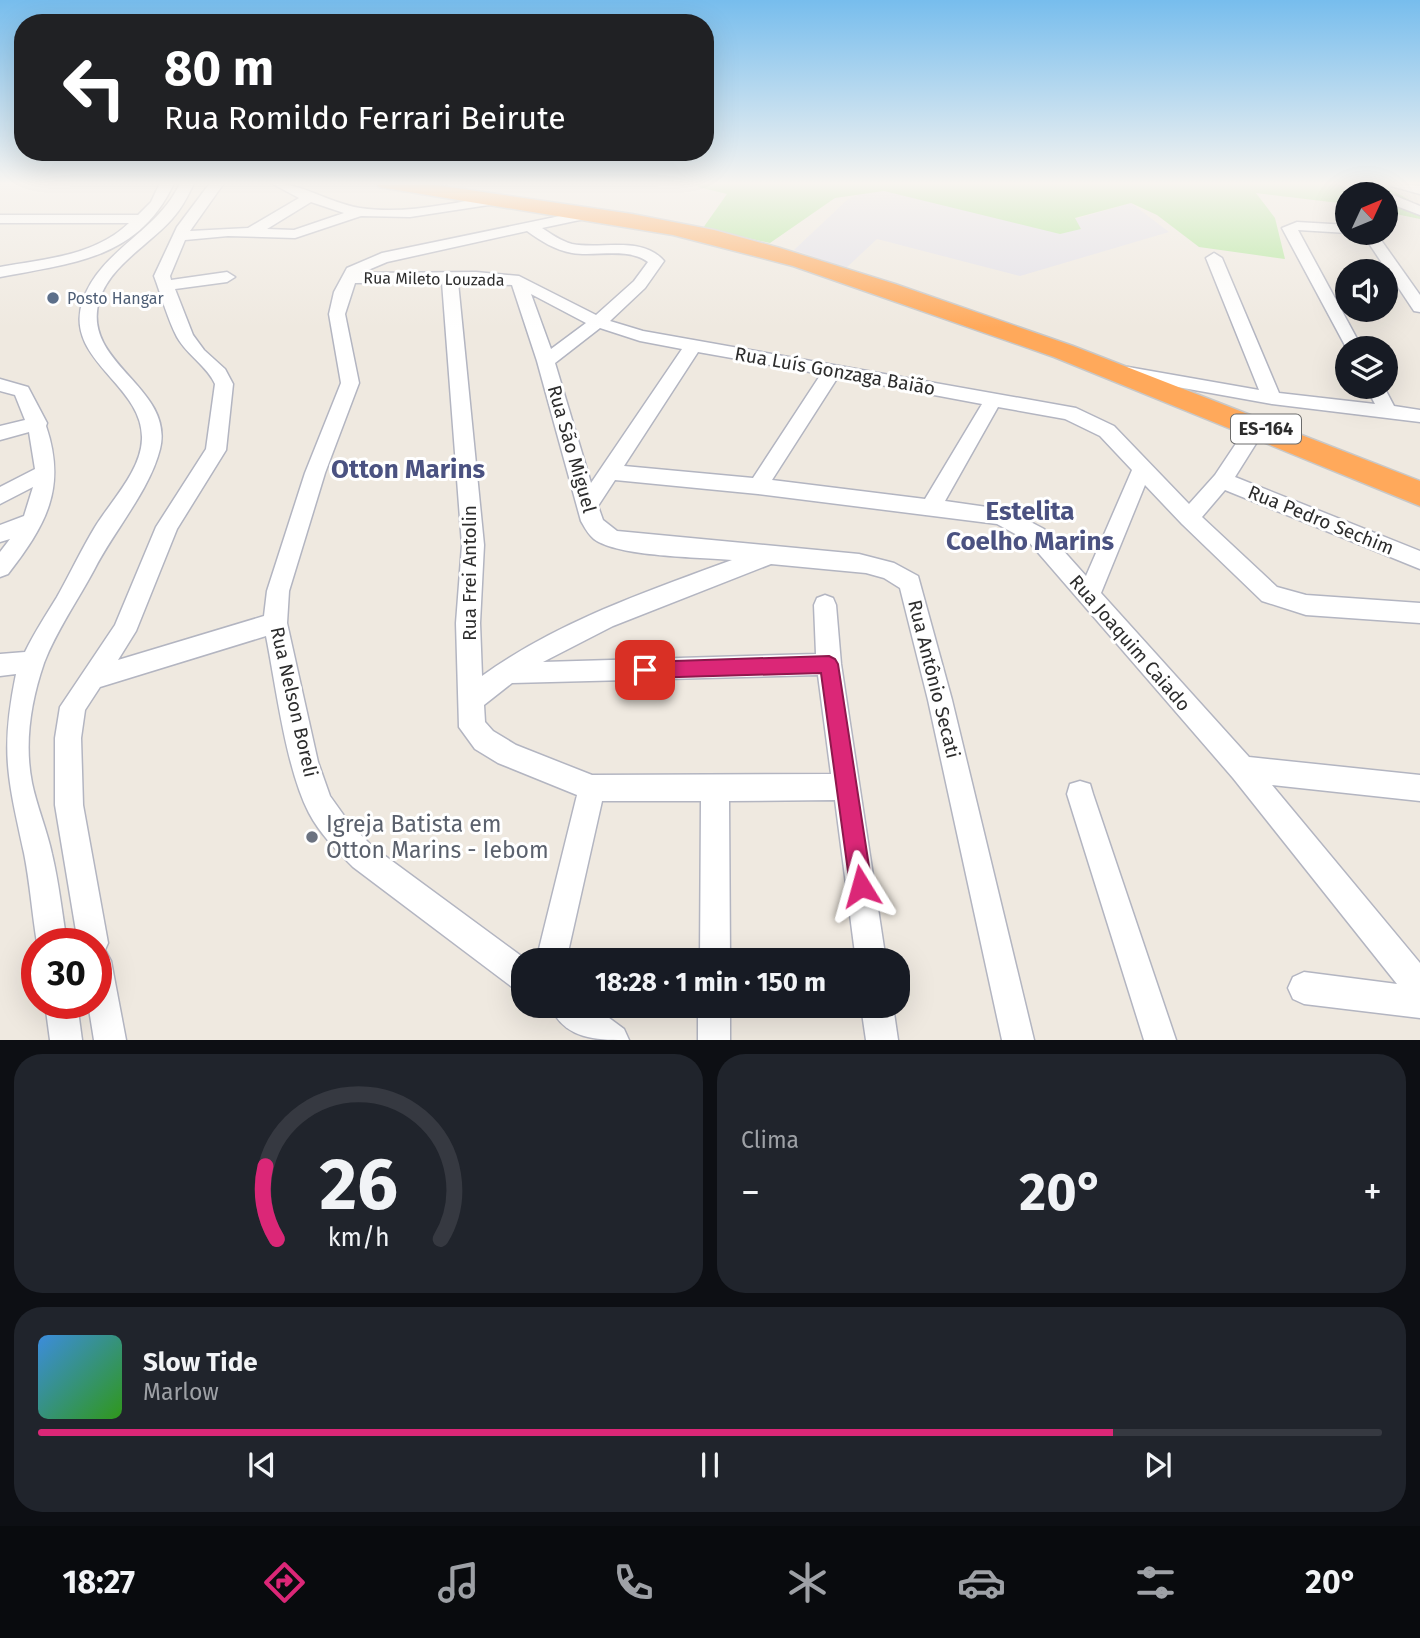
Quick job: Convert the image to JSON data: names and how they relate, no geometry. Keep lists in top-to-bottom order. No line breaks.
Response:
{"streets":{"highway":["ES-164"],"street":["Rua Mileto Louzada","Rua Luís Gonzaga Baião","Rua São Miguel","Rua Pedro Sechim","Rua Frei Antolin","Rua Joaquim Caiado","Rua Antônio Secati","Rua Nelson Boreli"]},"crossings":[["Rua Mileto Louzada","Rua Luís Gonzaga Baião"],["Rua Mileto Louzada","Rua São Miguel"],["Rua Mileto Louzada","Rua Frei Antolin"],["Rua Mileto Louzada","Rua Nelson Boreli"],["Rua Luís Gonzaga Baião","Rua São Miguel"],["Rua São Miguel","Rua Antônio Secati"],["Rua Frei Antolin","Rua Antônio Secati"]],"districts":["Otton Marins","Estelita Coelho Marins"],"places":["Posto Hangar","Igreja Batista em Otton Marins - Iebom"],"north":"top right","page":{"turn":["80 m","Rua Romildo Ferrari Beirute"],"limit":"30","trip":"18:28 · 1 min · 150 m","tile":"Clima","heat":["−","20°","+"],"song":["Slow Tide","Marlow"],"tabs":["18:27","20°"],"gauge":["26","km/h"]}}
